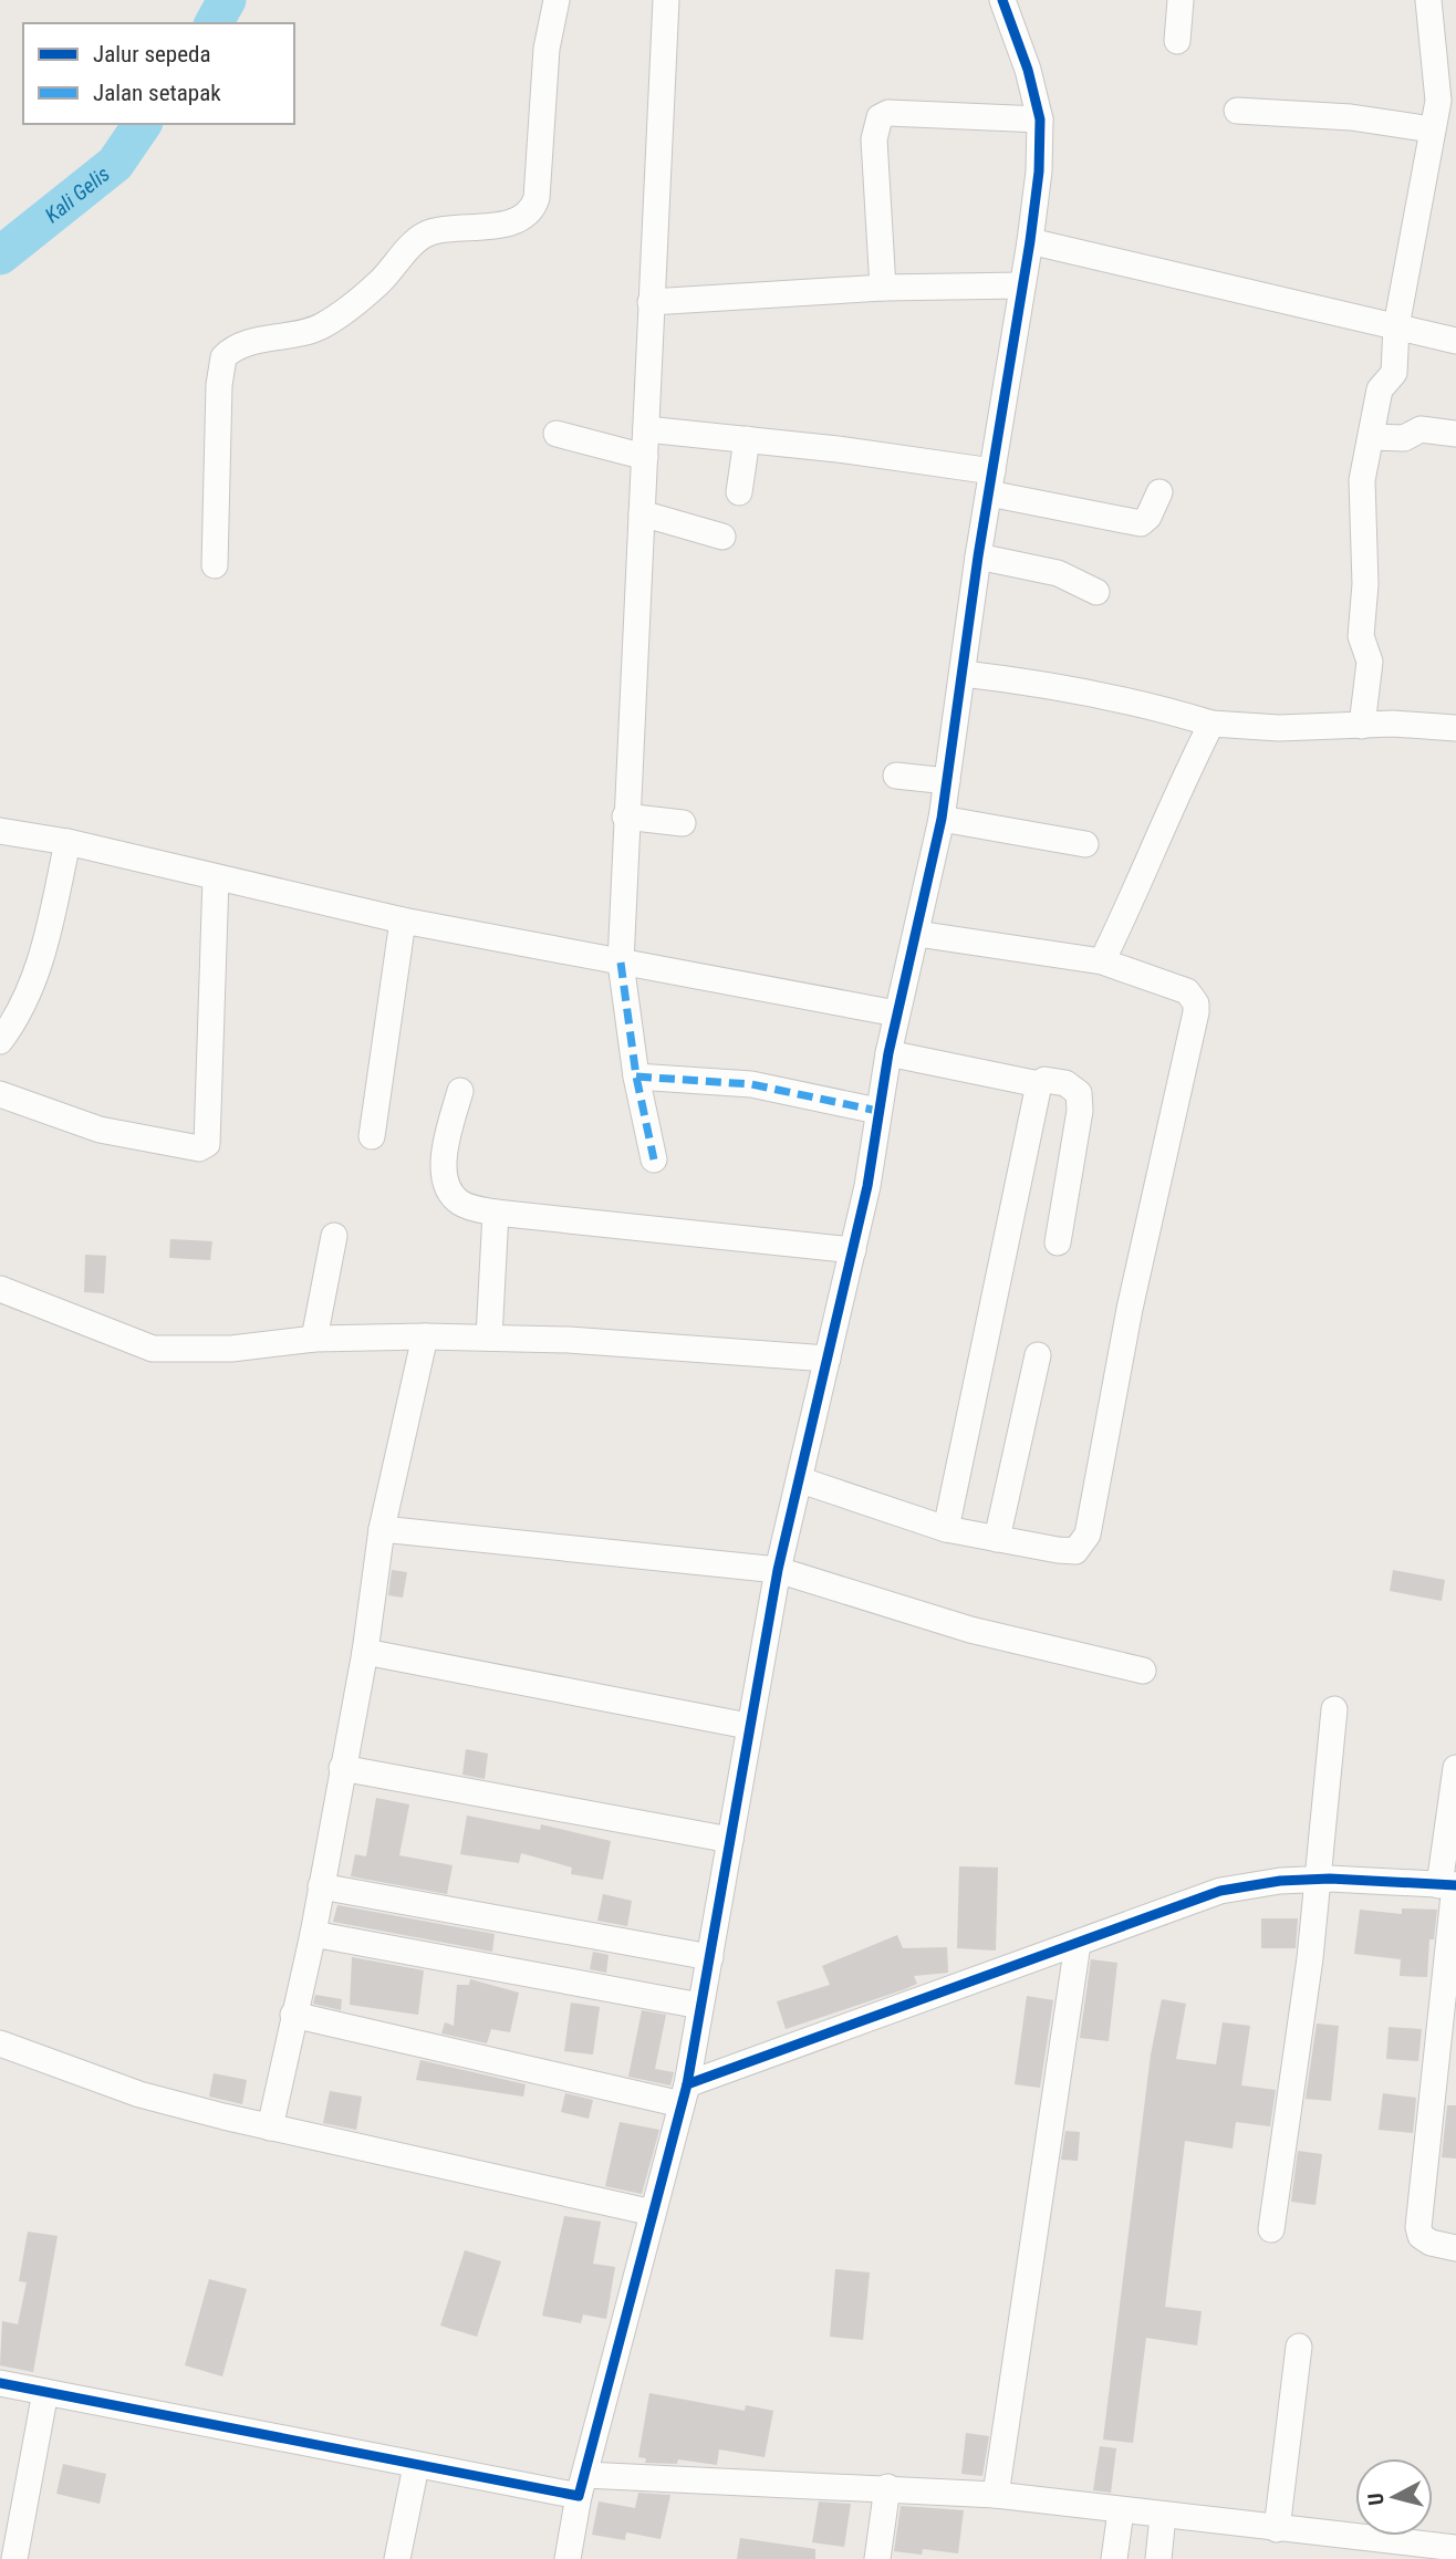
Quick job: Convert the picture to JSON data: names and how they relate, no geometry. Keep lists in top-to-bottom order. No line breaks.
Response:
{"water":["Kali Gelis"],"legend":["Jalur sepeda","Jalan setapak"],"north":"left"}
